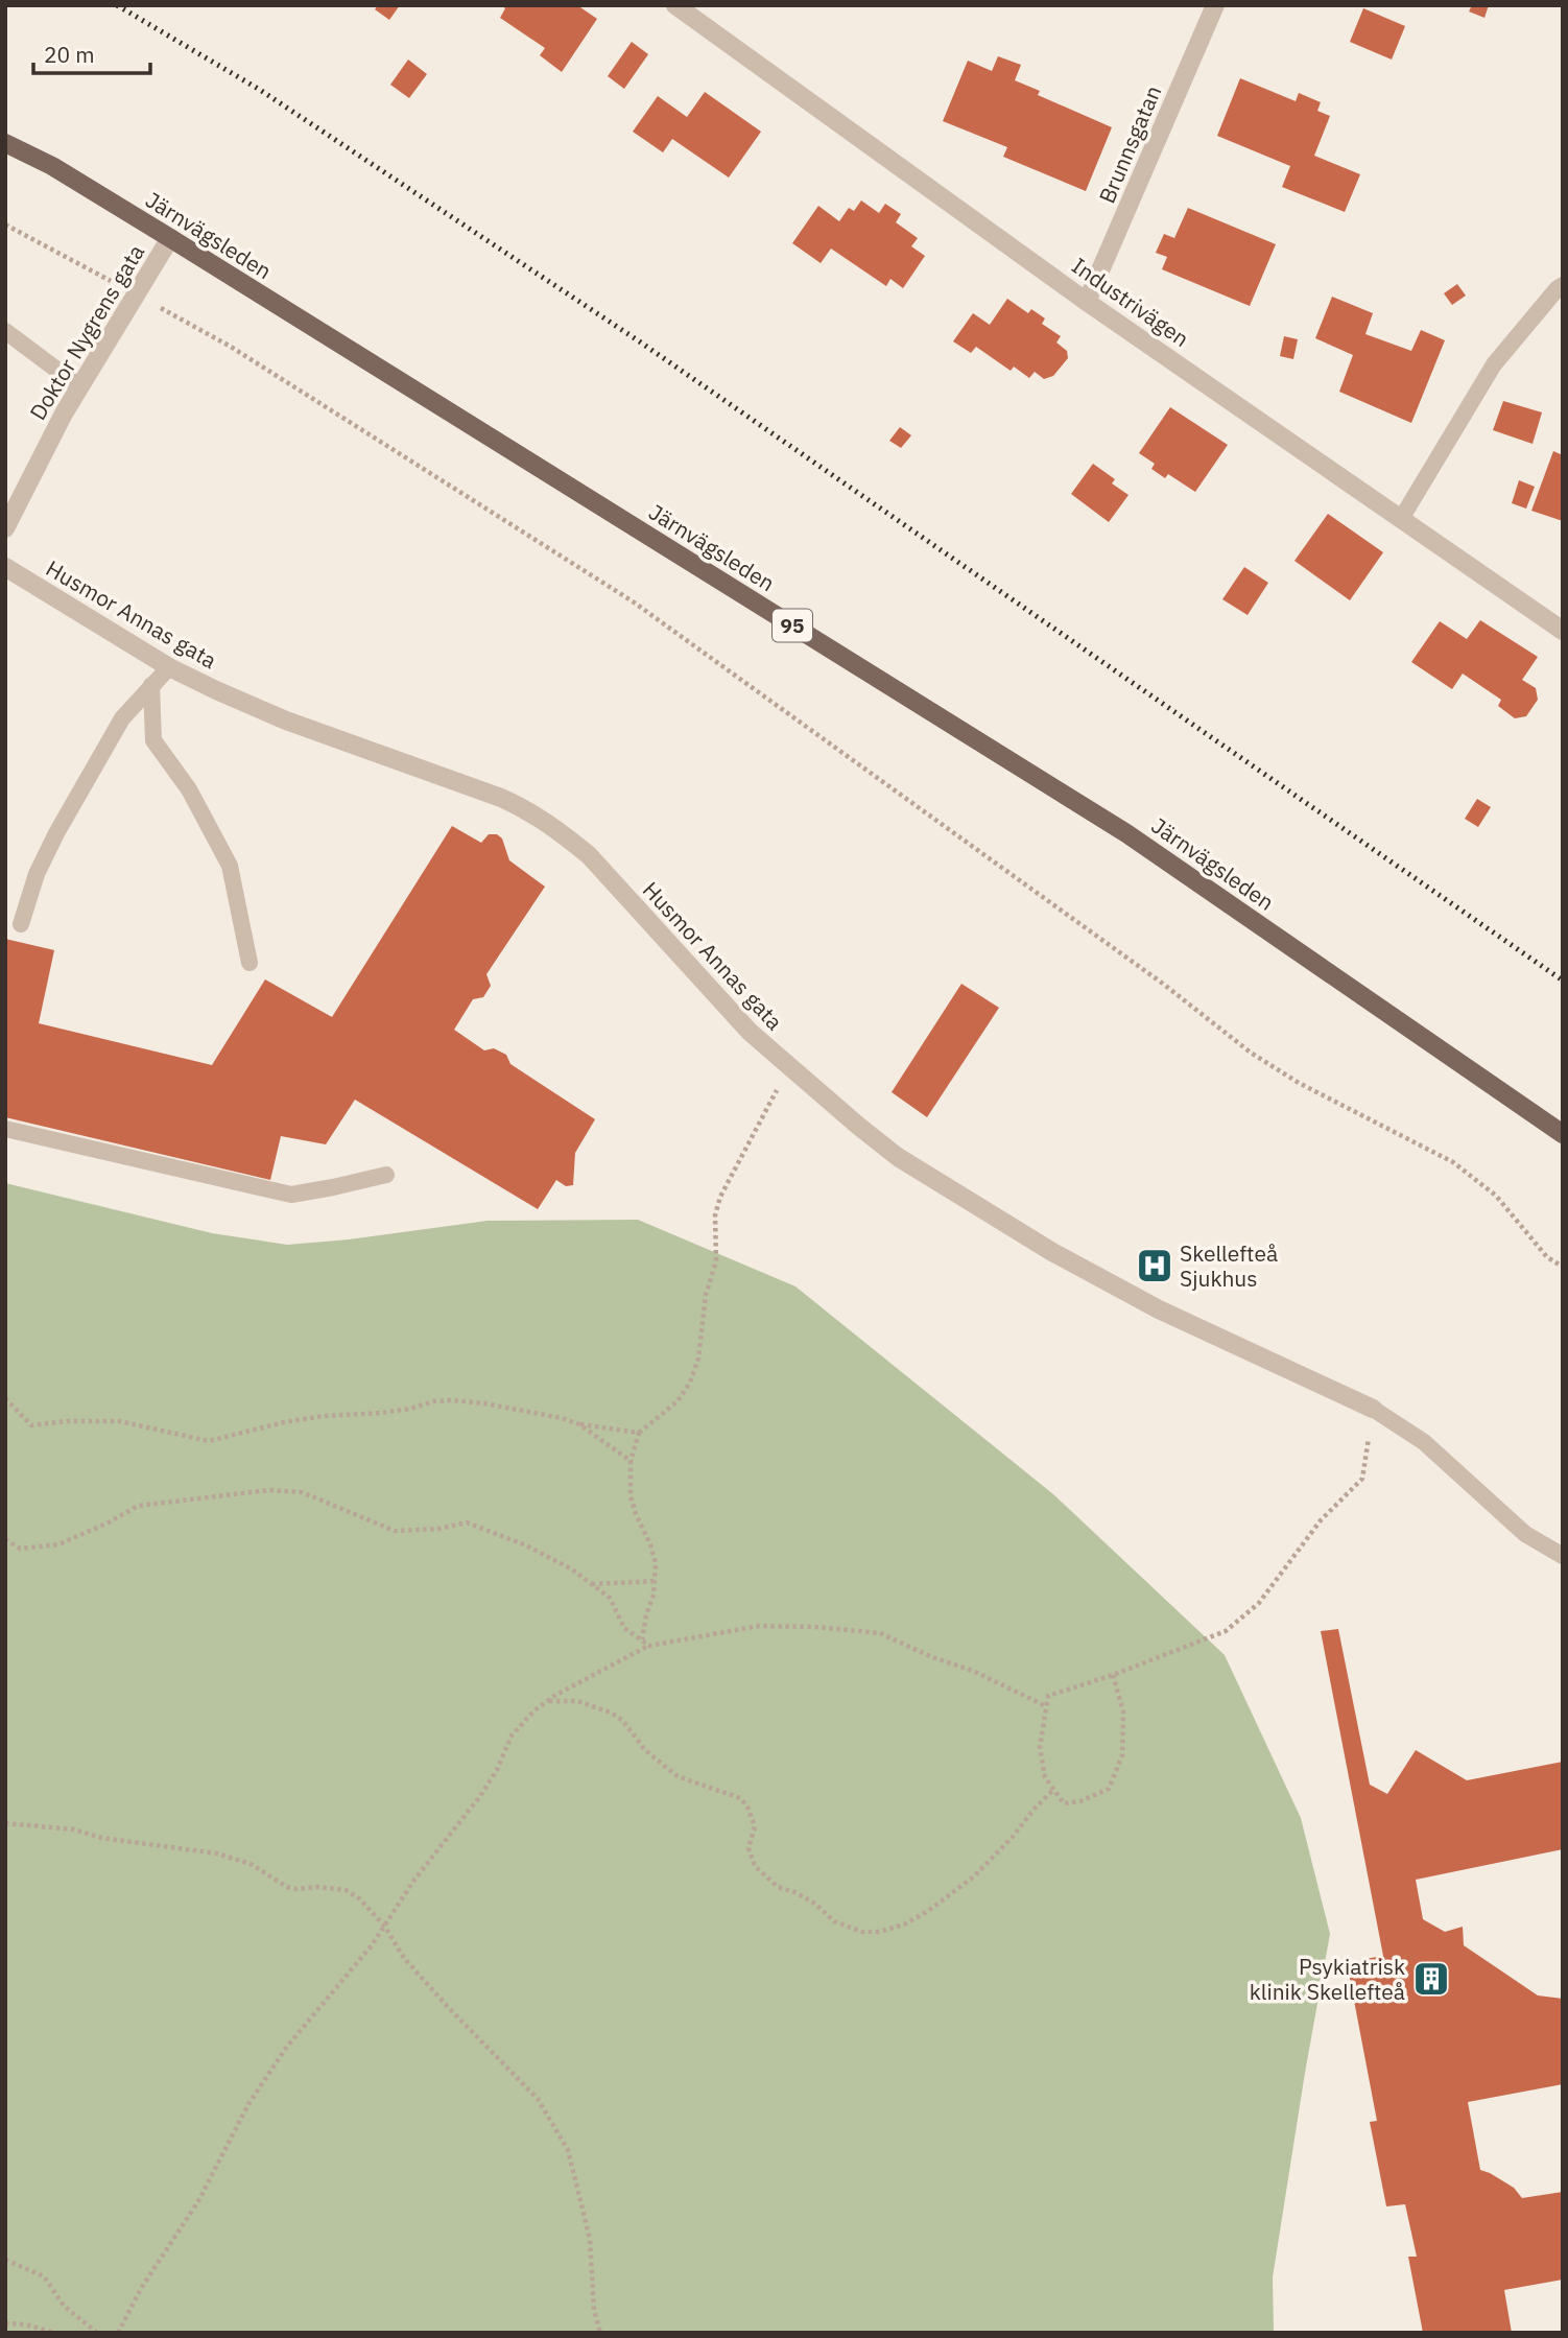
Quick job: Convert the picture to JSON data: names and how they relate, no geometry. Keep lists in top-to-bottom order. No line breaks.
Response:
{"streets":{"main road":["Järnvägsleden","95"],"street":["Brunnsgatan","Industrivägen","Doktor Nygrens gata","Husmor Annas gata"]},"crossings":[["Brunnsgatan","Industrivägen"],["Järnvägsleden","Doktor Nygrens gata"]],"places":{"hospital":["Skellefteå Sjukhus"],"building":["Psykiatrisk klinik Skellefteå"]},"scale_bar":"20 m"}
